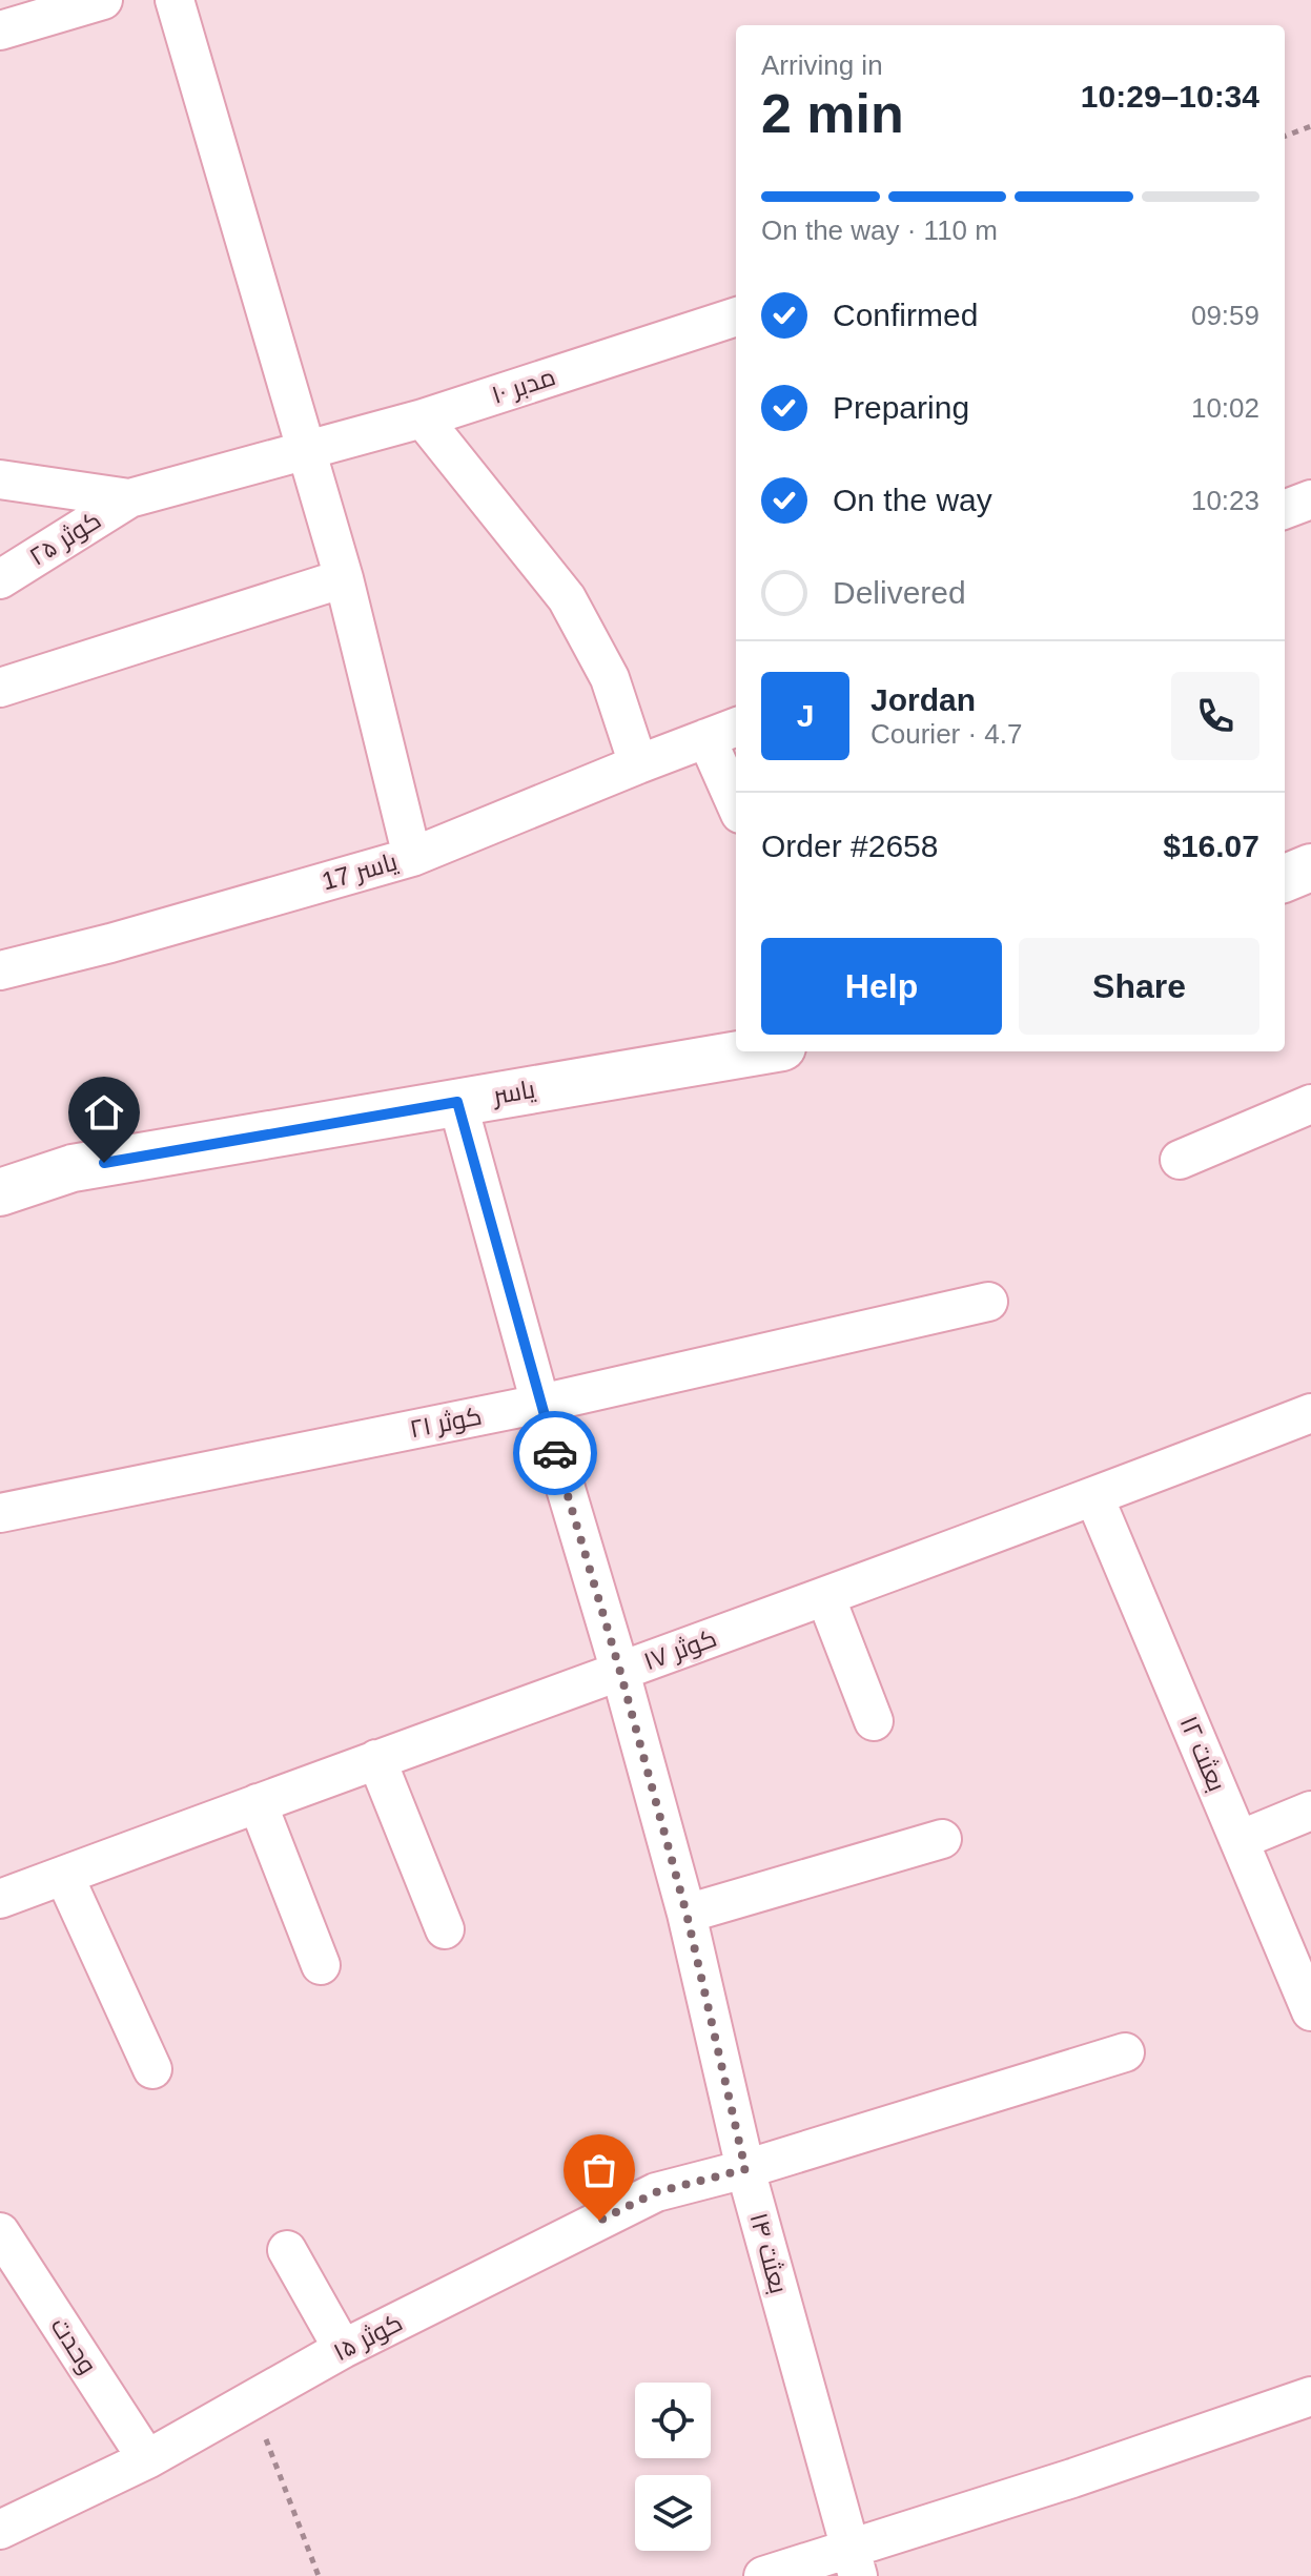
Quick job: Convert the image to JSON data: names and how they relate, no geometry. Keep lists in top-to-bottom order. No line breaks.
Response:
{"streets":{"street":["مدبر ۱۰","کوثر ۲۵","یاسر 17","یاسر","کوثر ۲۱","کوثر ۱۷","بعثت ۱۲","بعثت ۱۴","کوثر ۱۵","وحدت"]},"crossings":[["مدبر ۱۰","کوثر ۲۵"],["یاسر","بعثت ۱۴"],["کوثر ۲۱","بعثت ۱۴"],["کوثر ۱۷","بعثت ۱۲"],["کوثر ۱۷","بعثت ۱۴"],["بعثت ۱۴","کوثر ۱۵"],["کوثر ۱۵","وحدت"]],"page":{"heading":["2 min","Arriving in","10:29–10:34"],"panel":["Jordan","Courier · 4.7","Order #2658","$16.07"],"bar":"On the way · 110 m","list":[["Confirmed","09:59"],["Preparing","10:02"],["On the way","10:23"],"Delivered"],"round":"J","buttons":["Help","Share"]}}
